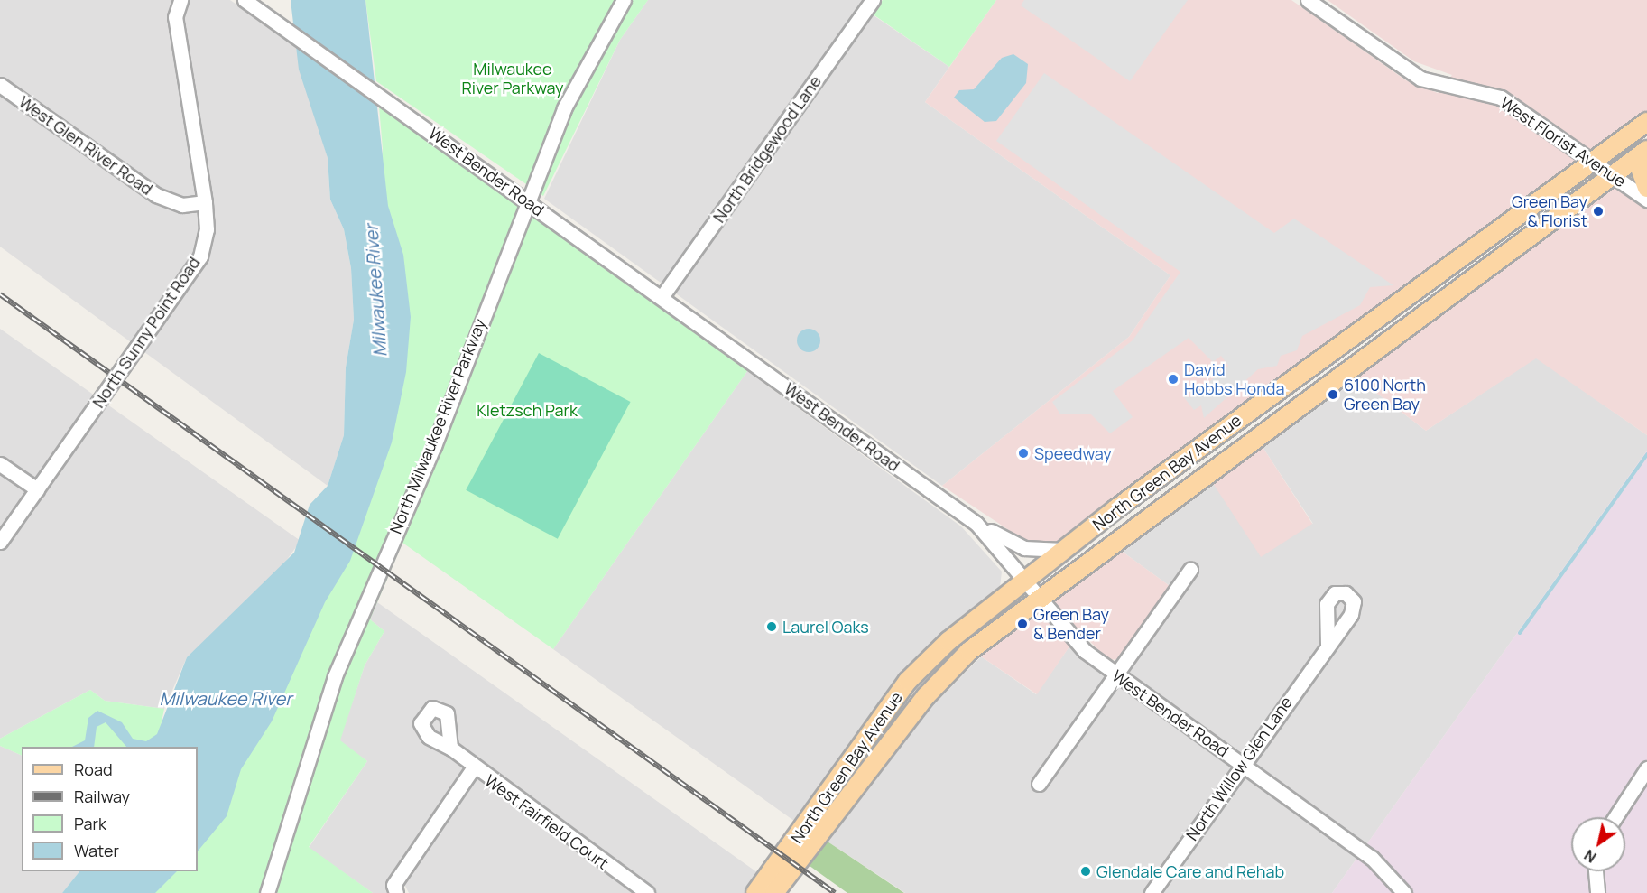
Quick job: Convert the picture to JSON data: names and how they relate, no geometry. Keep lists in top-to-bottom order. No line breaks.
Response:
{"streets":{"main road":["North Green Bay Avenue"],"street":["West Florist Avenue","West Glen River Road","North Bridgewood Lane","West Bender Road","North Sunny Point Road","North Milwaukee River Parkway","North Willow Glen Lane","West Fairfield Court"]},"crossings":[["West Florist Avenue","North Green Bay Avenue"],["West Glen River Road","North Sunny Point Road"],["North Bridgewood Lane","West Bender Road"],["West Bender Road","North Milwaukee River Parkway"],["West Bender Road","North Green Bay Avenue"],["West Bender Road","North Willow Glen Lane"]],"water":["Milwaukee River"],"parks":["Milwaukee River Parkway","Kletzsch Park"],"places":["Green Bay & Florist","David Hobbs Honda","6100 North Green Bay","Speedway","Green Bay & Bender","Laurel Oaks","Glendale Care and Rehab"],"legend":["Road","Railway","Park","Water"],"north":"bottom left"}
